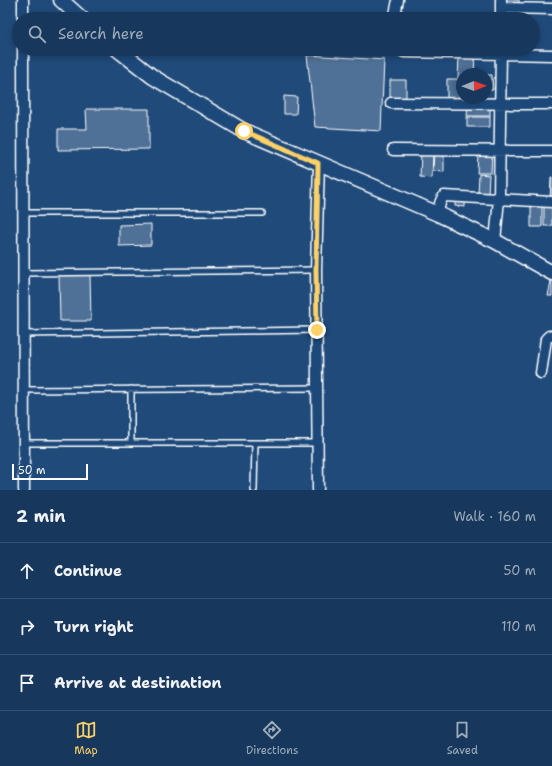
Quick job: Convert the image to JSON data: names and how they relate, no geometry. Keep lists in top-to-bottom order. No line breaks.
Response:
{"scale_bar":"50 m","north":"right","page":{"search":"Search here","scale":"50 m","heading":["2 min","Walk · 160 m"],"list":[["Continue","50 m"],["Turn right","110 m"],"Arrive at destination"],"nav":["Map","Directions","Saved"]}}
